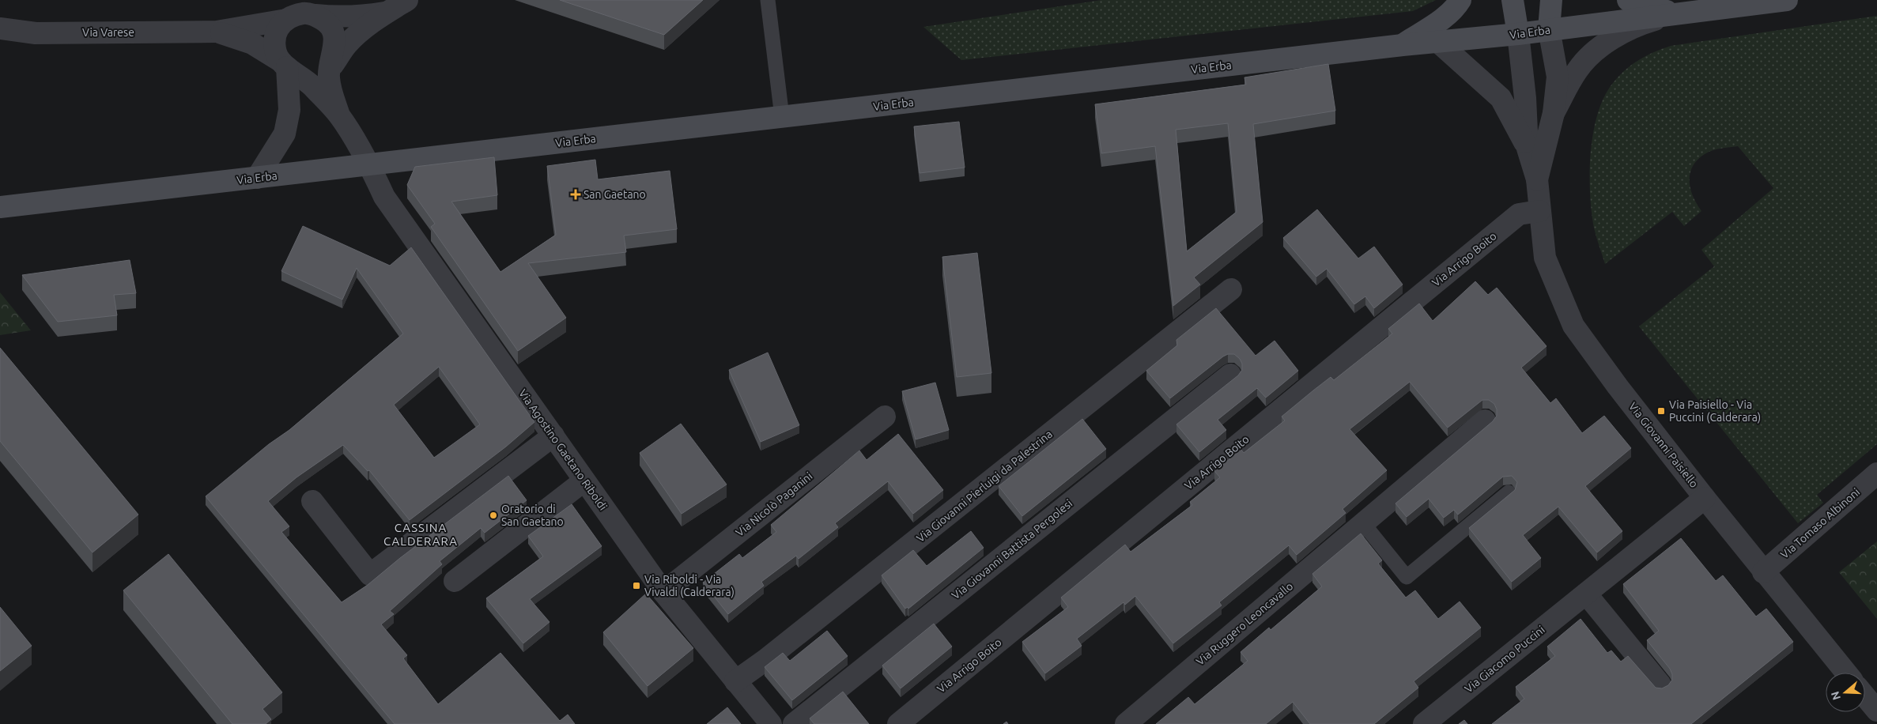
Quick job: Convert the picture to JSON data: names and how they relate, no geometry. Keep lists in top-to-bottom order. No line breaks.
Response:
{"streets":{"main road":["Via Erba"],"street":["Via Varese","Via Arrigo Boito","Via Giovanni Paisiello","Via Agostino Gaetano Riboldi","Via Giovanni Pierluigi da Palestrina","Via Nicolò Paganini","Via Tomaso Albinoni","Via Giovanni Battista Pergolesi","Via Ruggero Leoncavallo","Via Giacomo Puccini"]},"crossings":[["Via Erba","Via Agostino Gaetano Riboldi"],["Via Arrigo Boito","Via Giovanni Paisiello"],["Via Giovanni Paisiello","Via Tomaso Albinoni"],["Via Giovanni Paisiello","Via Giacomo Puccini"],["Via Agostino Gaetano Riboldi","Via Giovanni Pierluigi da Palestrina"],["Via Agostino Gaetano Riboldi","Via Nicolò Paganini"]],"districts":["CASSINA CALDERARA"],"places":{"health":["San Gaetano"],"transit":["Via Paisiello - Via Puccini (Calderara)","Via Riboldi - Via Vivaldi (Calderara)"],"other":["Oratorio di San Gaetano"]},"north":"left"}
